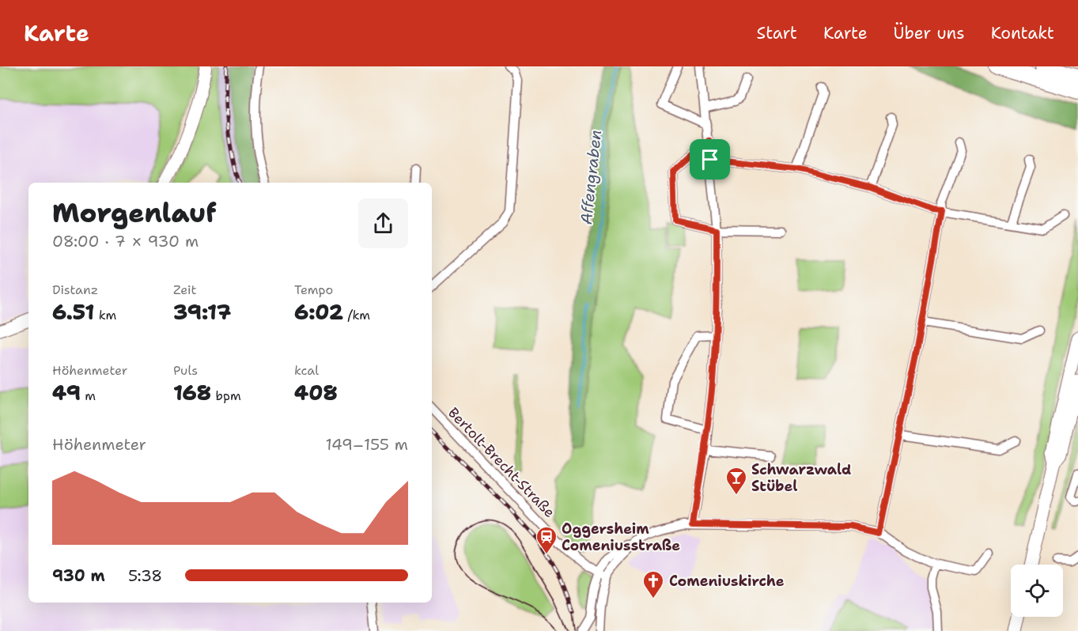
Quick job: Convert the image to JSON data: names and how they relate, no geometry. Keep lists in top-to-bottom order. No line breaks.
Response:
{"streets":{"street":["Bertolt-Brecht-Straße"]},"water":["Affengraben"],"places":{"bar":["Schwarzwald Stübel"],"station":["Oggersheim Comeniusstraße"],"church":["Comeniuskirche"]},"page":{"header":"Karte","nav":["Start","Karte","Über uns","Kontakt"],"heading":["Morgenlauf","08:00 · 7 × 930 m"],"stats":[["Distanz","6.51 km"],["Zeit","39:17"],["Tempo","6:02 /km"],["Höhenmeter","49 m"],["Puls","168 bpm"],["kcal","408"]],"chart":["Höhenmeter","149–155 m"],"list":[{"name":"930 m","note":"5:38"}]}}
